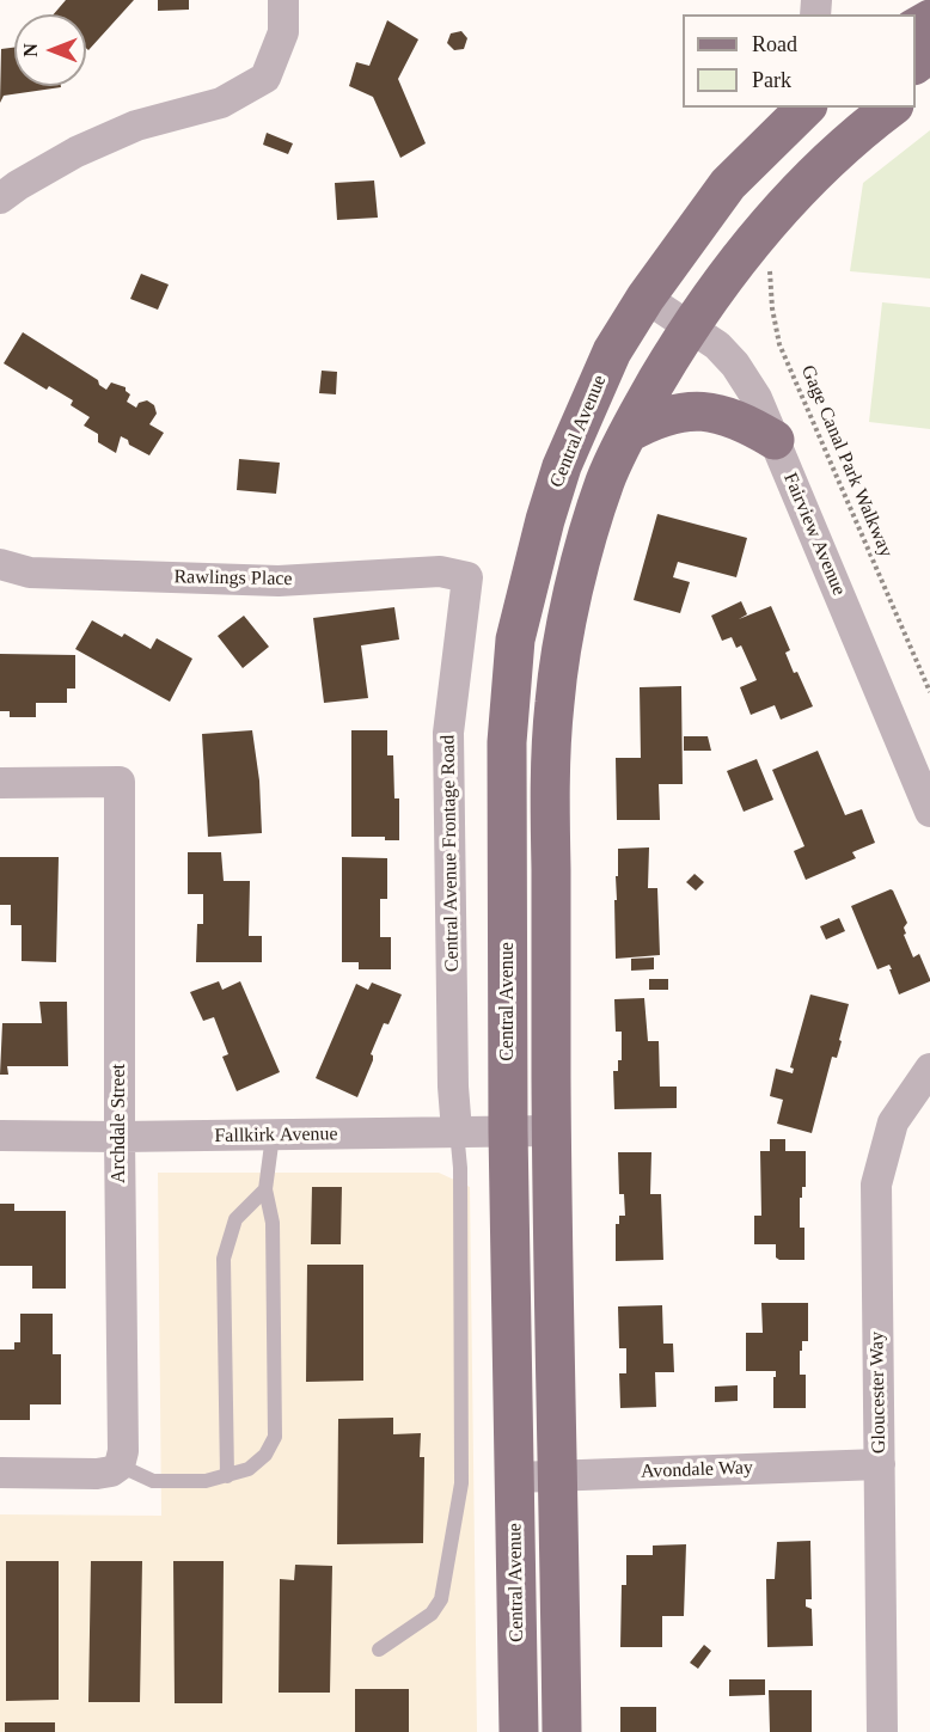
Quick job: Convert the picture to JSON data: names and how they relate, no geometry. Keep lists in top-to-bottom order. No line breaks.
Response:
{"streets":{"main road":["Central Avenue"],"street":["Fairview Avenue","Rawlings Place","Central Avenue Frontage Road","Archdale Street","Fallkirk Avenue","Gloucester Way","Avondale Way"],"path":["Gage Canal Park Walkway"]},"crossings":[["Central Avenue","Fairview Avenue"],["Central Avenue","Fallkirk Avenue"],["Central Avenue","Avondale Way"],["Rawlings Place","Central Avenue Frontage Road"],["Central Avenue Frontage Road","Fallkirk Avenue"],["Archdale Street","Fallkirk Avenue"],["Gloucester Way","Avondale Way"]],"legend":["Road","Park"],"north":"left"}
